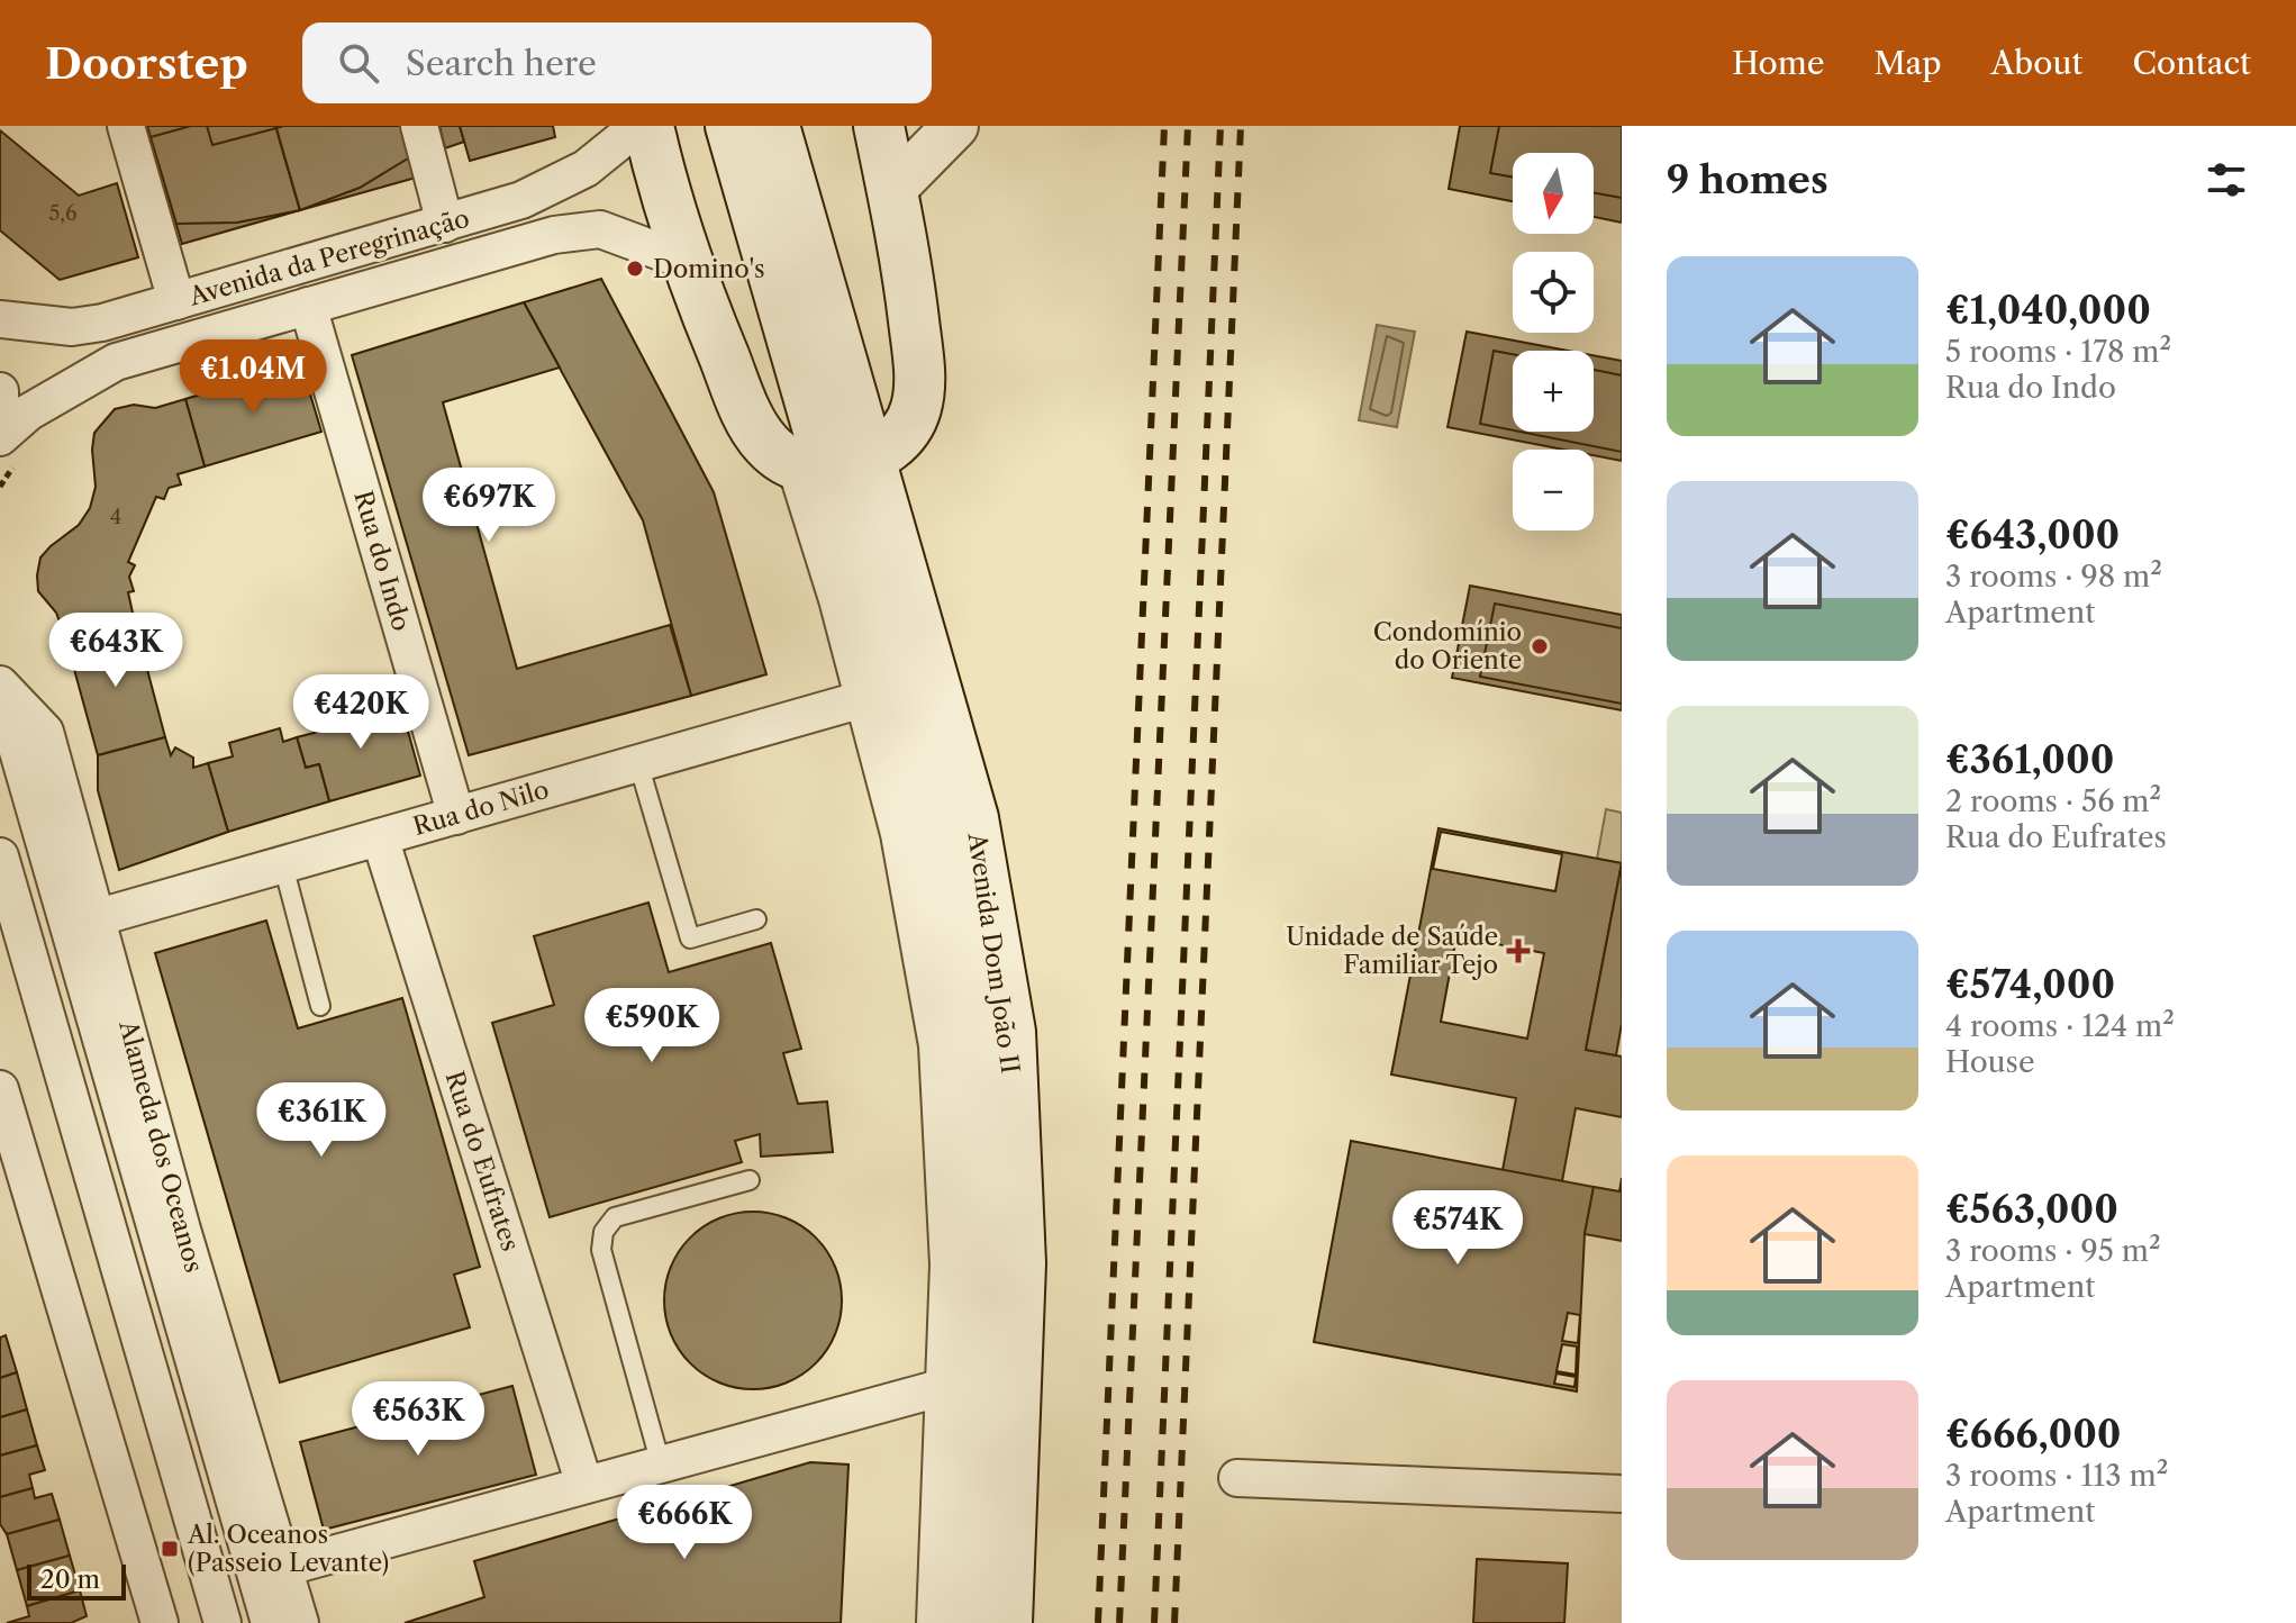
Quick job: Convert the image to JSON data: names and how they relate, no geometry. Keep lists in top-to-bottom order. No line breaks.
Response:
{"streets":{"main road":["Avenida Dom João II"],"street":["Avenida da Peregrinação","Rua do Indo","Rua do Nilo","Alameda dos Oceanos","Rua do Eufrates"]},"crossings":[["Avenida da Peregrinação","Rua do Indo"],["Rua do Indo","Rua do Nilo"],["Rua do Nilo","Alameda dos Oceanos"],["Rua do Nilo","Rua do Eufrates"]],"places":{"other":["Domino's","Condomínio do Oriente"],"health":["Unidade de Saúde Familiar Tejo"],"transit":["Al. Oceanos (Passeio Levante)"]},"house_numbers":["5,6","4"],"scale_bar":"20 m","north":"bottom","page":{"header":"Doorstep","search":"Search here","nav":["Home","Map","About","Contact"],"heading":"9 homes","map_buttons":["+","−"],"list":[{"name":"€1,040,000","note":"5 rooms · 178 m² · Rua do Indo"},{"name":"€643,000","note":"3 rooms · 98 m² · Apartment"},{"name":"€361,000","note":"2 rooms · 56 m² · Rua do Eufrates"},{"name":"€574,000","note":"4 rooms · 124 m² · House"},{"name":"€563,000","note":"3 rooms · 95 m² · Apartment"},{"name":"€666,000","note":"3 rooms · 113 m² · Apartment"}],"price":["€1.04M","€697K","€643K","€420K","€590K","€361K","€574K","€563K","€666K"],"scale":"20 m"}}
